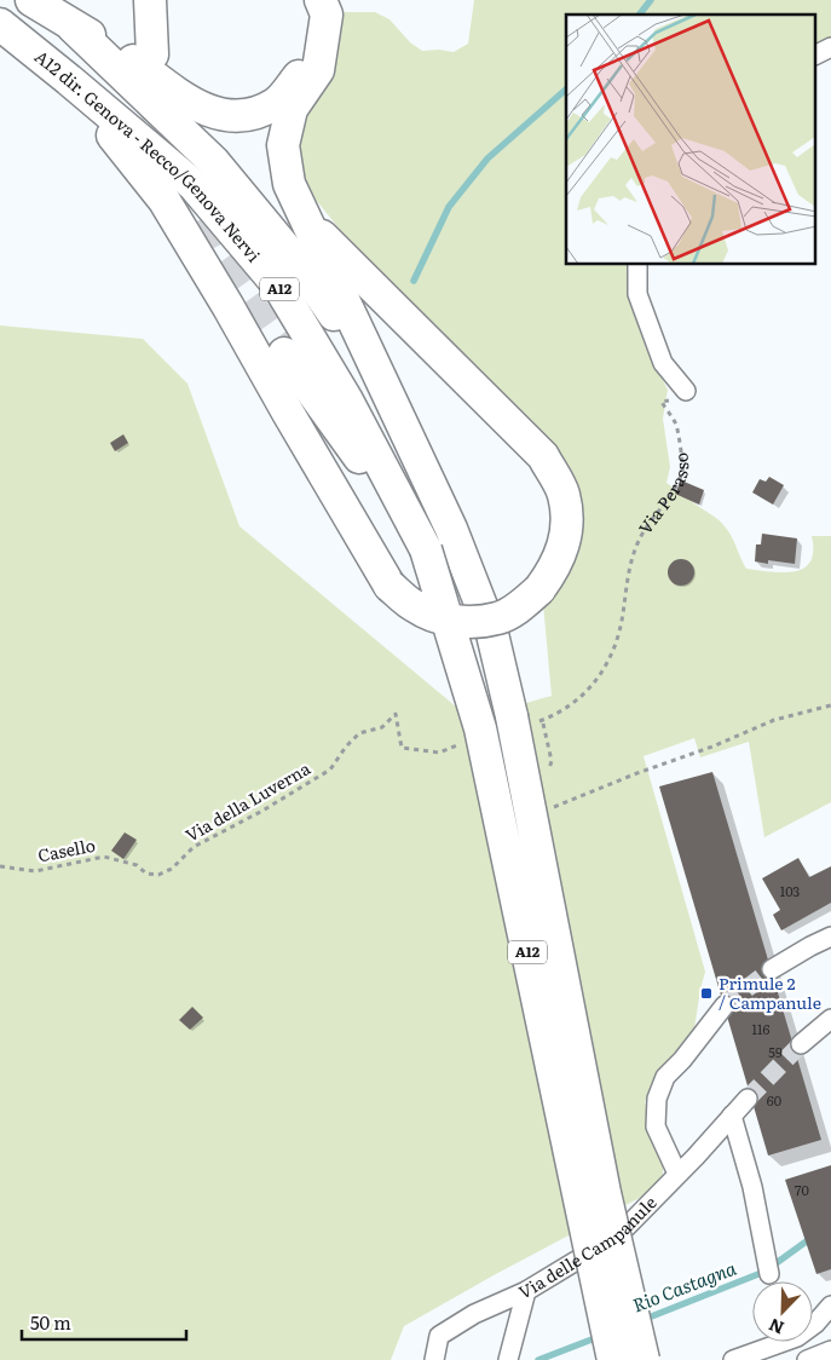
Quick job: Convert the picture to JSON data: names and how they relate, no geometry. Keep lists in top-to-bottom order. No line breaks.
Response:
{"streets":{"highway":["A12 dir. Genova - Recco/Genova Nervi","A12"],"street":["Via delle Campanule"],"path":["Via Perasso","Via della Luverna","Casello"]},"crossings":[["A12 dir. Genova - Recco/Genova Nervi","A12"],["A12","Via Perasso"],["Via della Luverna","Casello"]],"water":["Rio Castagna"],"places":{"transit":["Primule 2 / Campanule"]},"house_numbers":["103","116","59","60","70"],"scale_bar":"50 m","north":"bottom left"}
